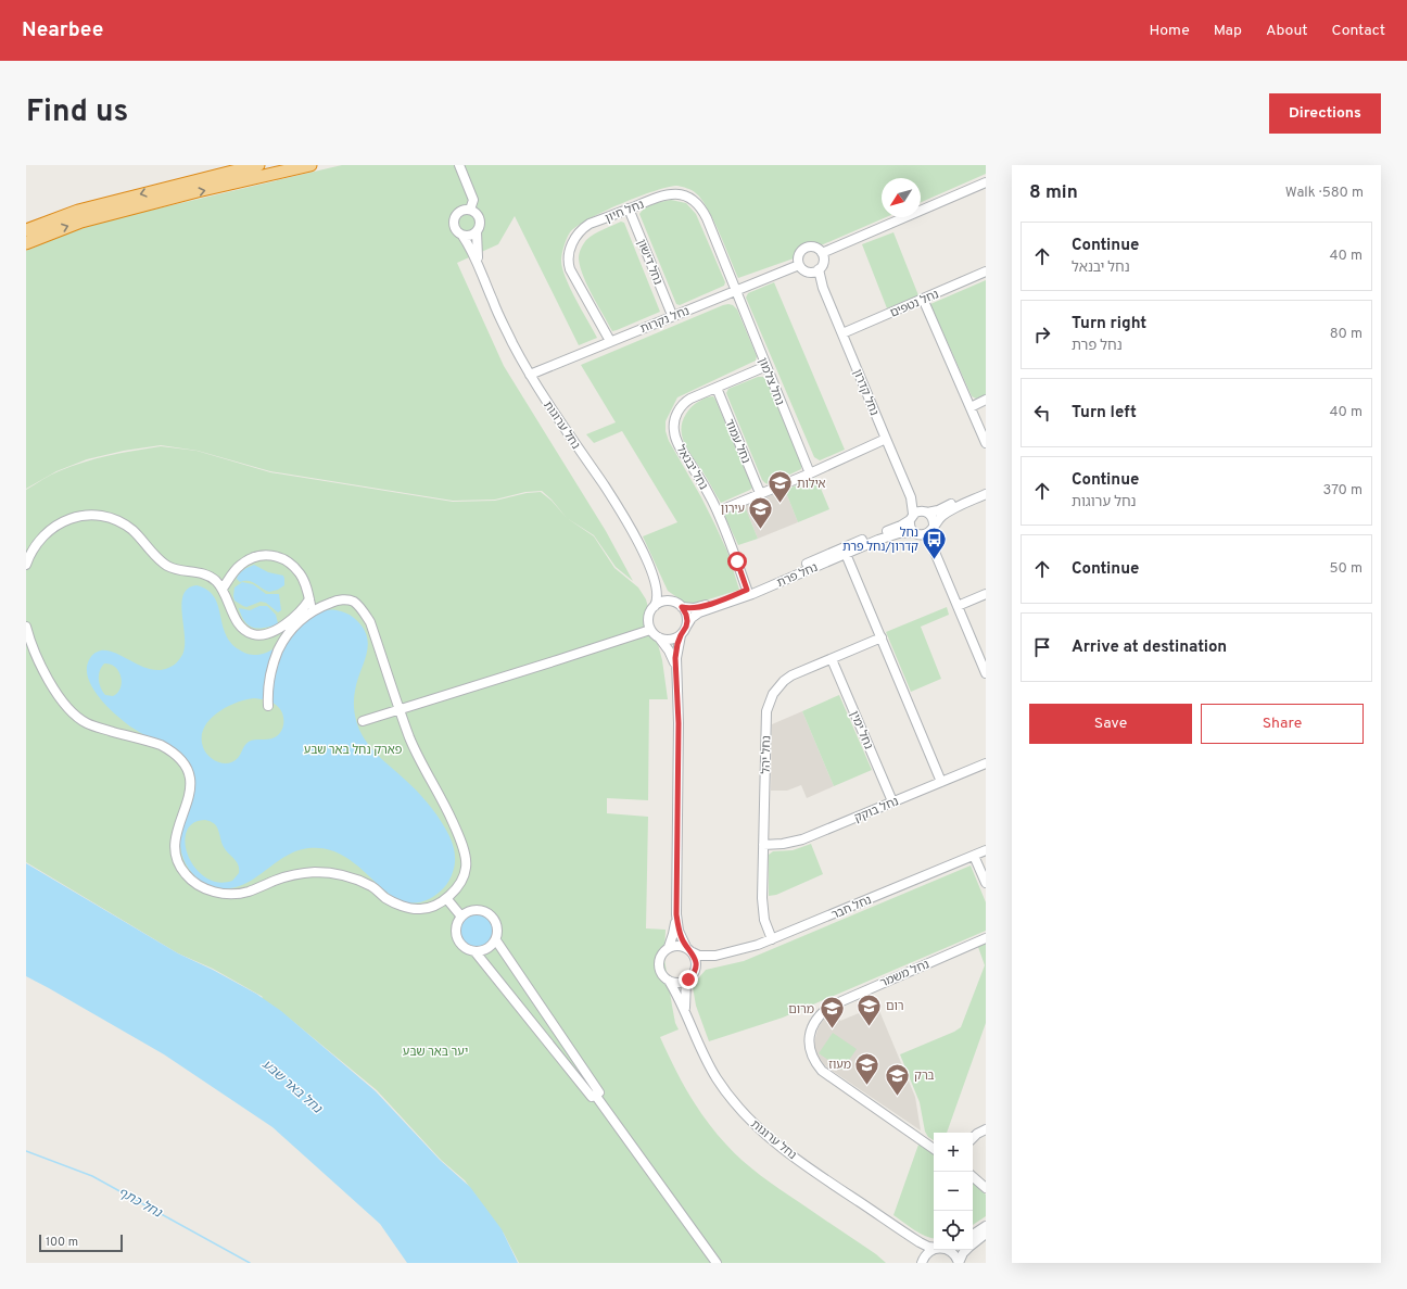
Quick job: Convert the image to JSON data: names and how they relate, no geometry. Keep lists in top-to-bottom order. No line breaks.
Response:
{"streets":{"street":["נחל חיון","נחל דישון","נחל נטפים","נחל נקרות","נחל צלמון","נחל קדרון","נחל ערוגות","נחל עמוד","נחל יבנאל","נחל פרת","נחל ימין","נחל יהל","נחל בוקק","נחל חבר","נחל משמר"]},"crossings":[["נחל חיון","נחל דישון"],["נחל חיון","נחל נקרות"],["נחל חיון","נחל צלמון"],["נחל דישון","נחל נקרות"],["נחל נטפים","נחל קדרון"],["נחל נקרות","נחל צלמון"],["נחל נקרות","נחל קדרון"],["נחל נקרות","נחל ערוגות"],["נחל צלמון","נחל יבנאל"],["נחל קדרון","נחל פרת"],["נחל ערוגות","נחל פרת"],["נחל ערוגות","נחל חבר"],["נחל עמוד","נחל יבנאל"],["נחל יבנאל","נחל פרת"],["נחל ימין","נחל יהל"],["נחל ימין","נחל בוקק"],["נחל יהל","נחל בוקק"],["נחל יהל","נחל חבר"]],"water":["נחל באר שבע","נחל כתף"],"parks":["פארק נחל באר שבע","יער באר שבע"],"places":{"school or university":["אילות","עירון","רום","מרום","מעוז","ברק"],"bus stop":["נחל קדרון/נחל פרת"]},"scale_bar":"100 m","north":"bottom left","page":{"header":"Nearbee","nav":["Home","Map","About","Contact"],"title":"Find us","buttons":["Directions",["Save","Share"]],"heading":["8 min","Walk · 580 m"],"list":[["Continue","נחל יבנאל","40 m"],["Turn right","נחל פרת","80 m"],["Turn left","40 m"],["Continue","נחל ערוגות","370 m"],["Continue","50 m"],"Arrive at destination"],"map_buttons":["+","−"],"scale":"100 m"}}
